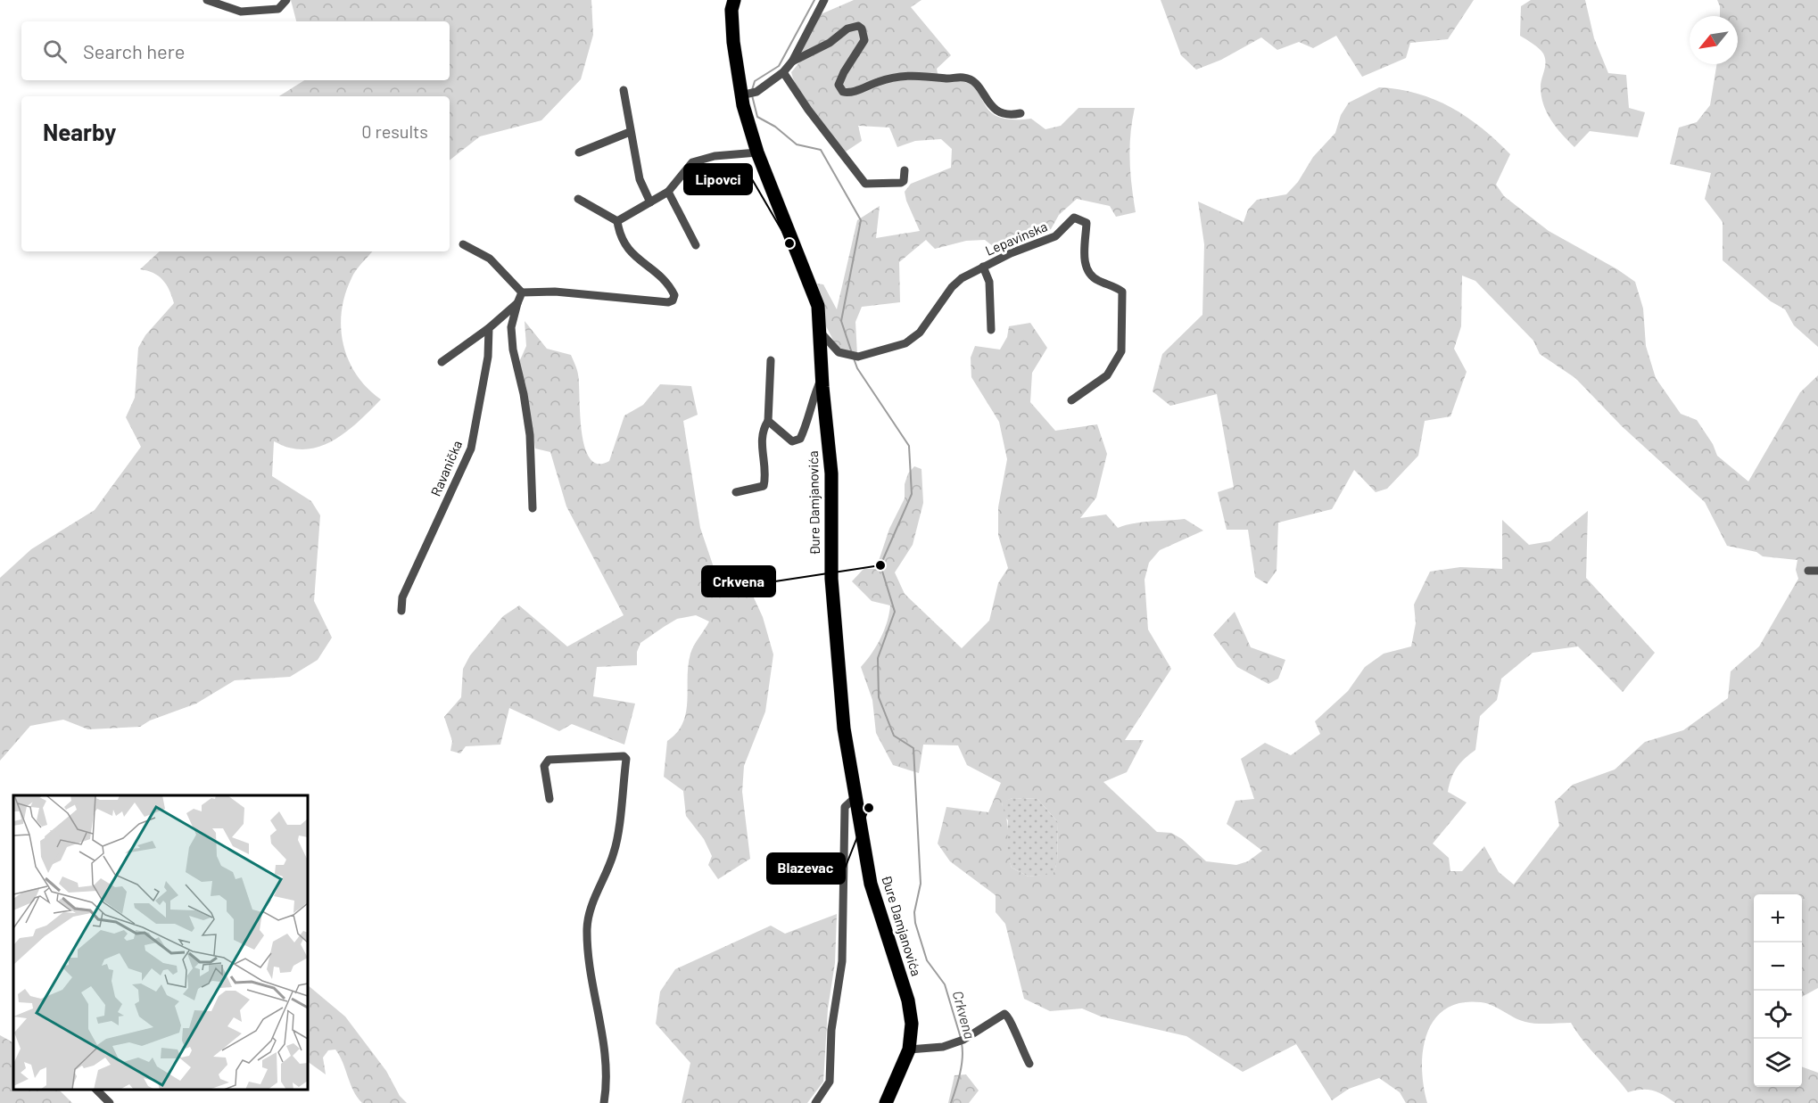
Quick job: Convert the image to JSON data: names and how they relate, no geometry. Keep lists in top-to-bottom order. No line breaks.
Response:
{"streets":{"main road":["Đure Damjanovića"],"street":["Lepavinska","Ravanička"]},"crossings":[["Lepavinska","Đure Damjanovića"]],"water":["Crkvena"],"places":["Lipovci","Crkvena","Blazevac"],"north":"bottom left","page":{"search":"Search here","heading":["Nearby","0 results"],"map_buttons":["+","−"]}}
